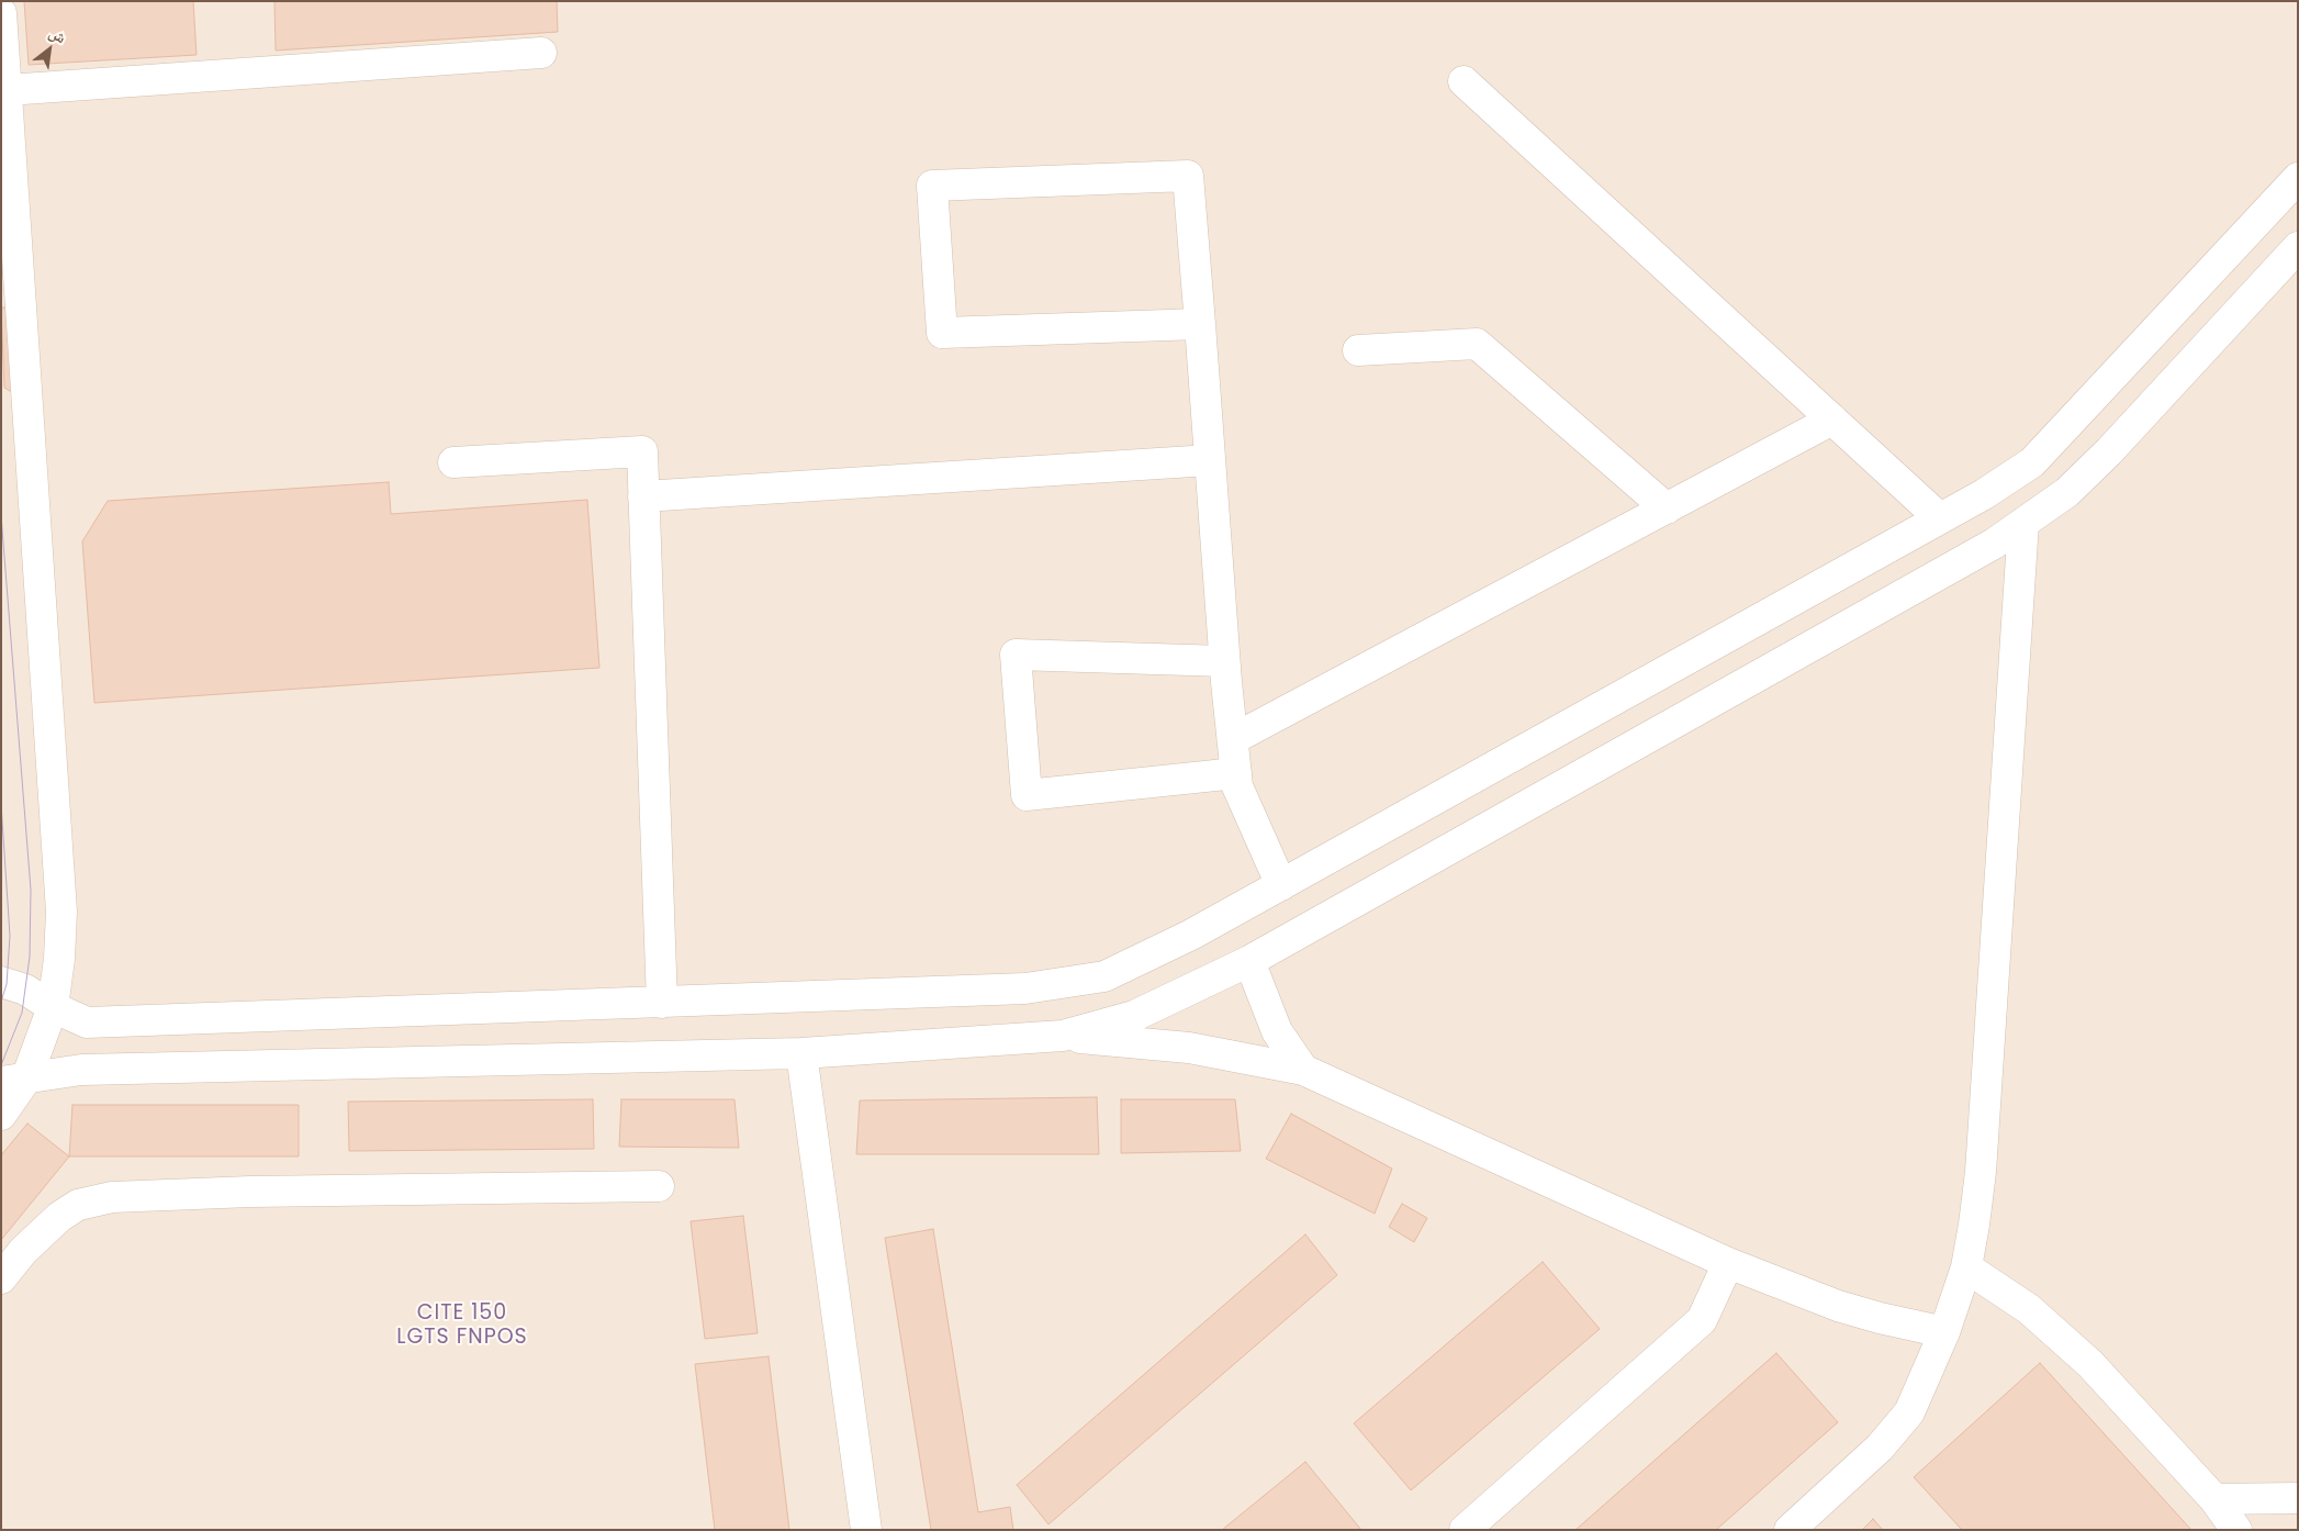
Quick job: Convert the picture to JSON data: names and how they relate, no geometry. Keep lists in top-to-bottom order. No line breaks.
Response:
{"districts":["CITE 150 LGTS FNPOS"],"north":"top right"}
